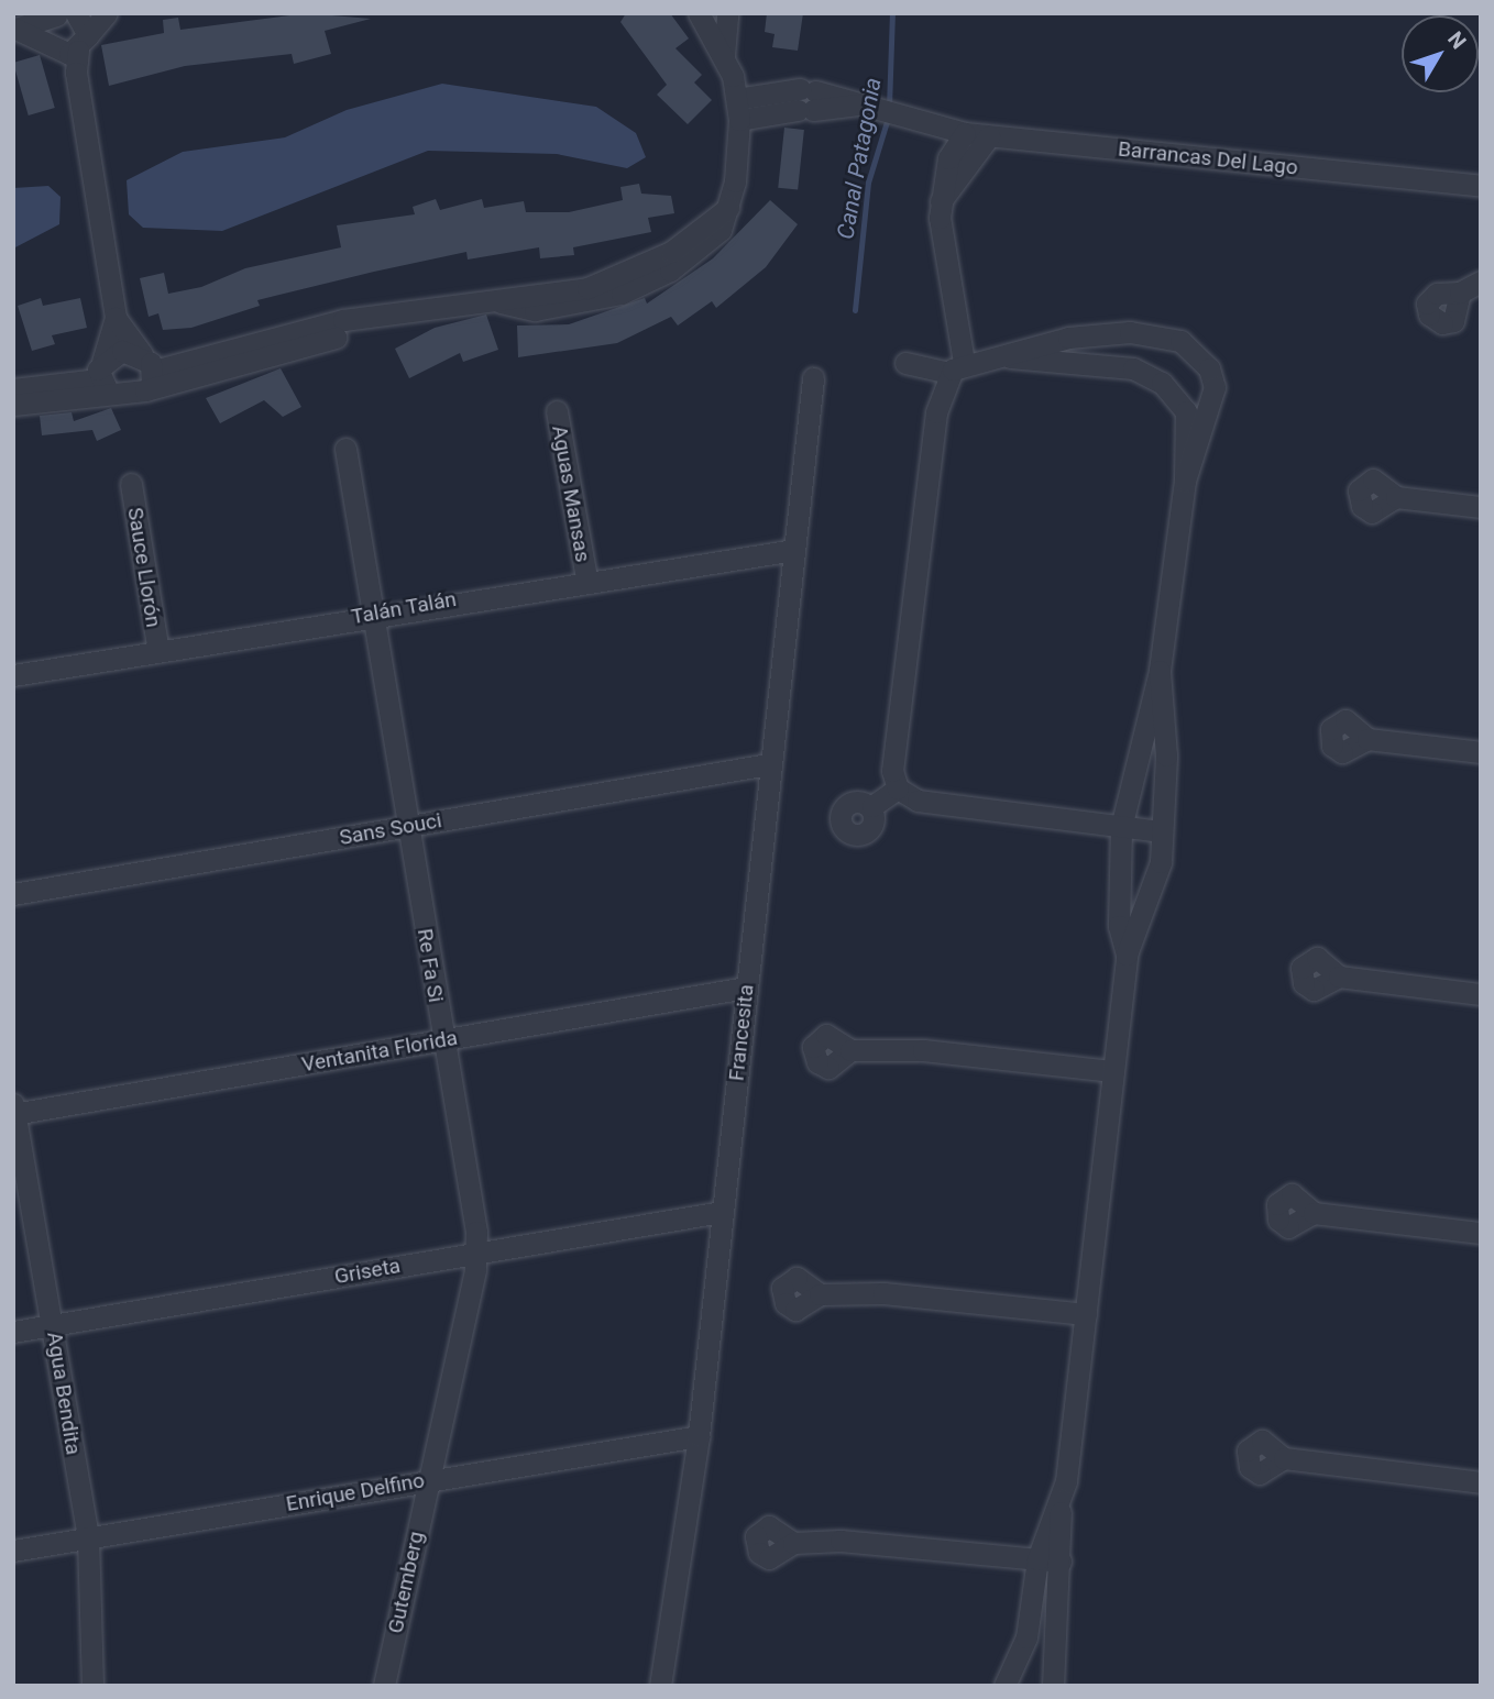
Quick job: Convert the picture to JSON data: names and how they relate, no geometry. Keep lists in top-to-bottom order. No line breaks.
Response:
{"streets":{"street":["Barrancas Del Lago","Aguas Mansas","Sauce Llorón","Talán Talán","Sans Souci","Re Fa Si","Francesita","Ventanita Florida","Griseta","Agua Bendita","Enrique Delfino","Gutemberg"]},"crossings":[["Aguas Mansas","Talán Talán"],["Sauce Llorón","Talán Talán"],["Talán Talán","Re Fa Si"],["Talán Talán","Francesita"],["Sans Souci","Re Fa Si"],["Sans Souci","Francesita"],["Re Fa Si","Ventanita Florida"],["Re Fa Si","Griseta"],["Re Fa Si","Enrique Delfino"],["Re Fa Si","Gutemberg"],["Francesita","Ventanita Florida"],["Francesita","Griseta"],["Francesita","Enrique Delfino"],["Ventanita Florida","Agua Bendita"],["Griseta","Agua Bendita"],["Agua Bendita","Enrique Delfino"],["Enrique Delfino","Gutemberg"]],"water":["Canal Patagonia"],"north":"top right"}
